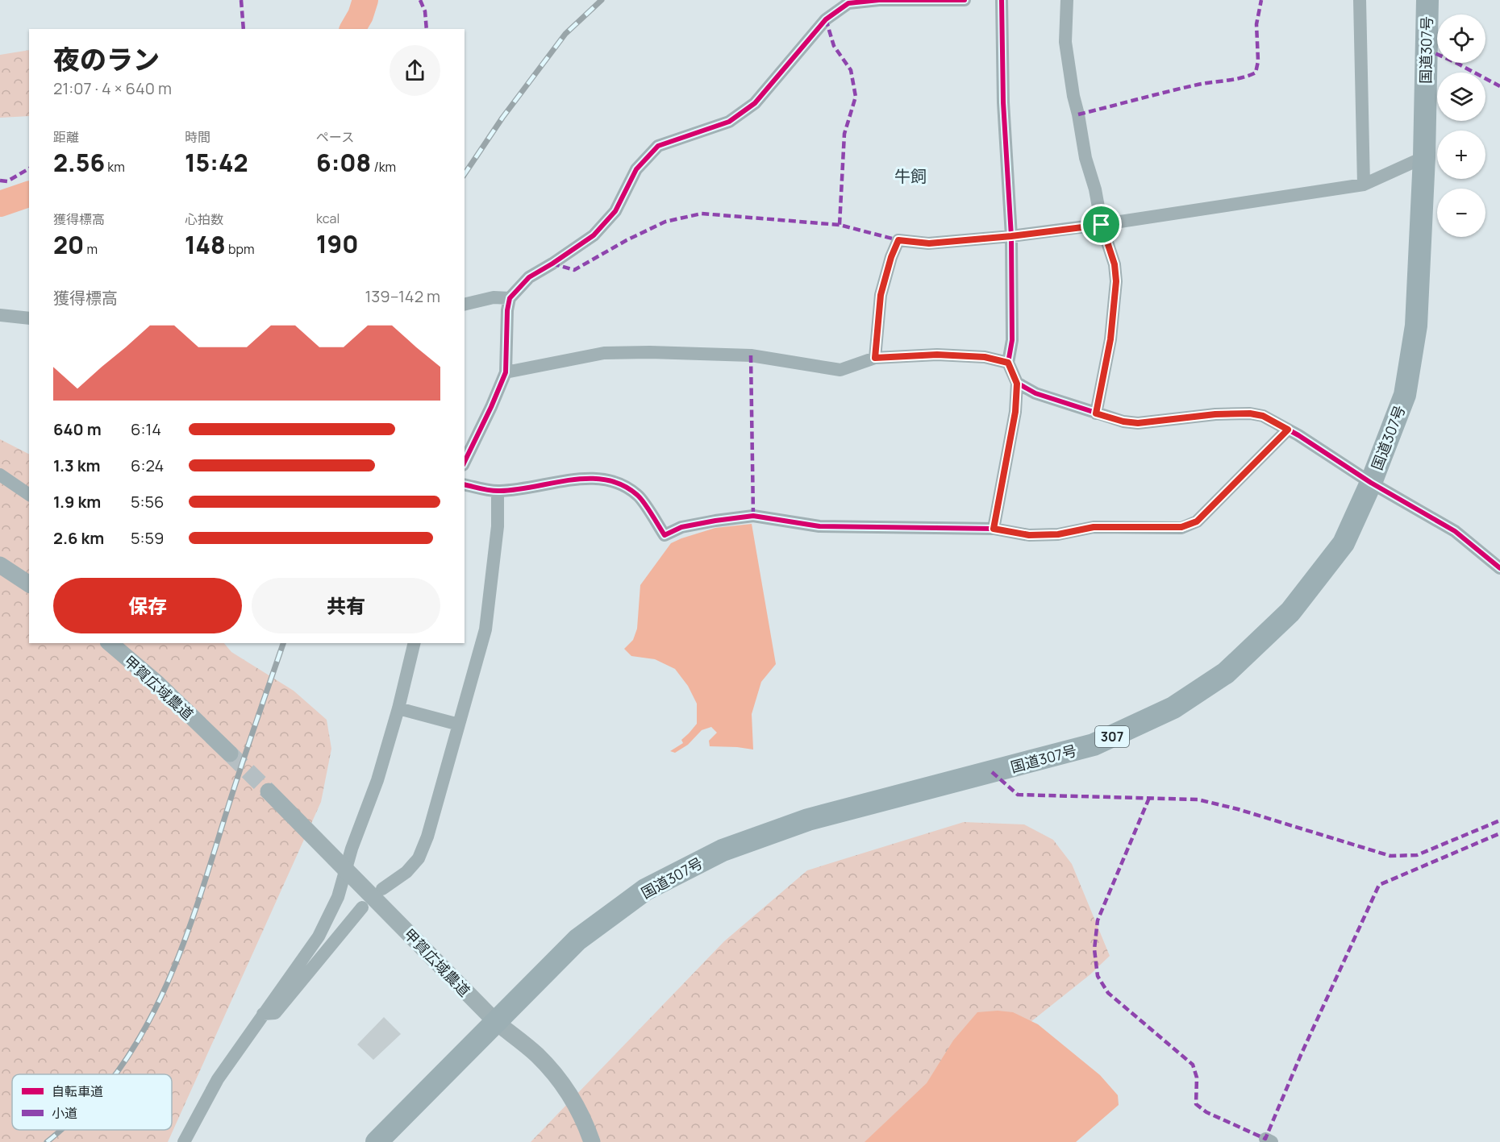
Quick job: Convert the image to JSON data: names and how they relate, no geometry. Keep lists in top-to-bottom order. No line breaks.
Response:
{"streets":{"highway":["国道307号","307"],"street":["甲賀広域農道"]},"crossings":[["国道307号","甲賀広域農道"]],"districts":["牛飼"],"legend":["自転車道","小道"],"page":{"map_buttons":["+","−"],"heading":["夜のラン","21:07 · 4 × 640 m"],"stats":[["距離","2.56 km"],["時間","15:42"],["ペース","6:08 /km"],["獲得標高","20 m"],["心拍数","148 bpm"],["kcal","190"]],"chart":["獲得標高","139–142 m"],"list":[{"name":"640 m","note":"6:14"},{"name":"1.3 km","note":"6:24"},{"name":"1.9 km","note":"5:56"},{"name":"2.6 km","note":"5:59"}],"buttons":["保存","共有"]}}
